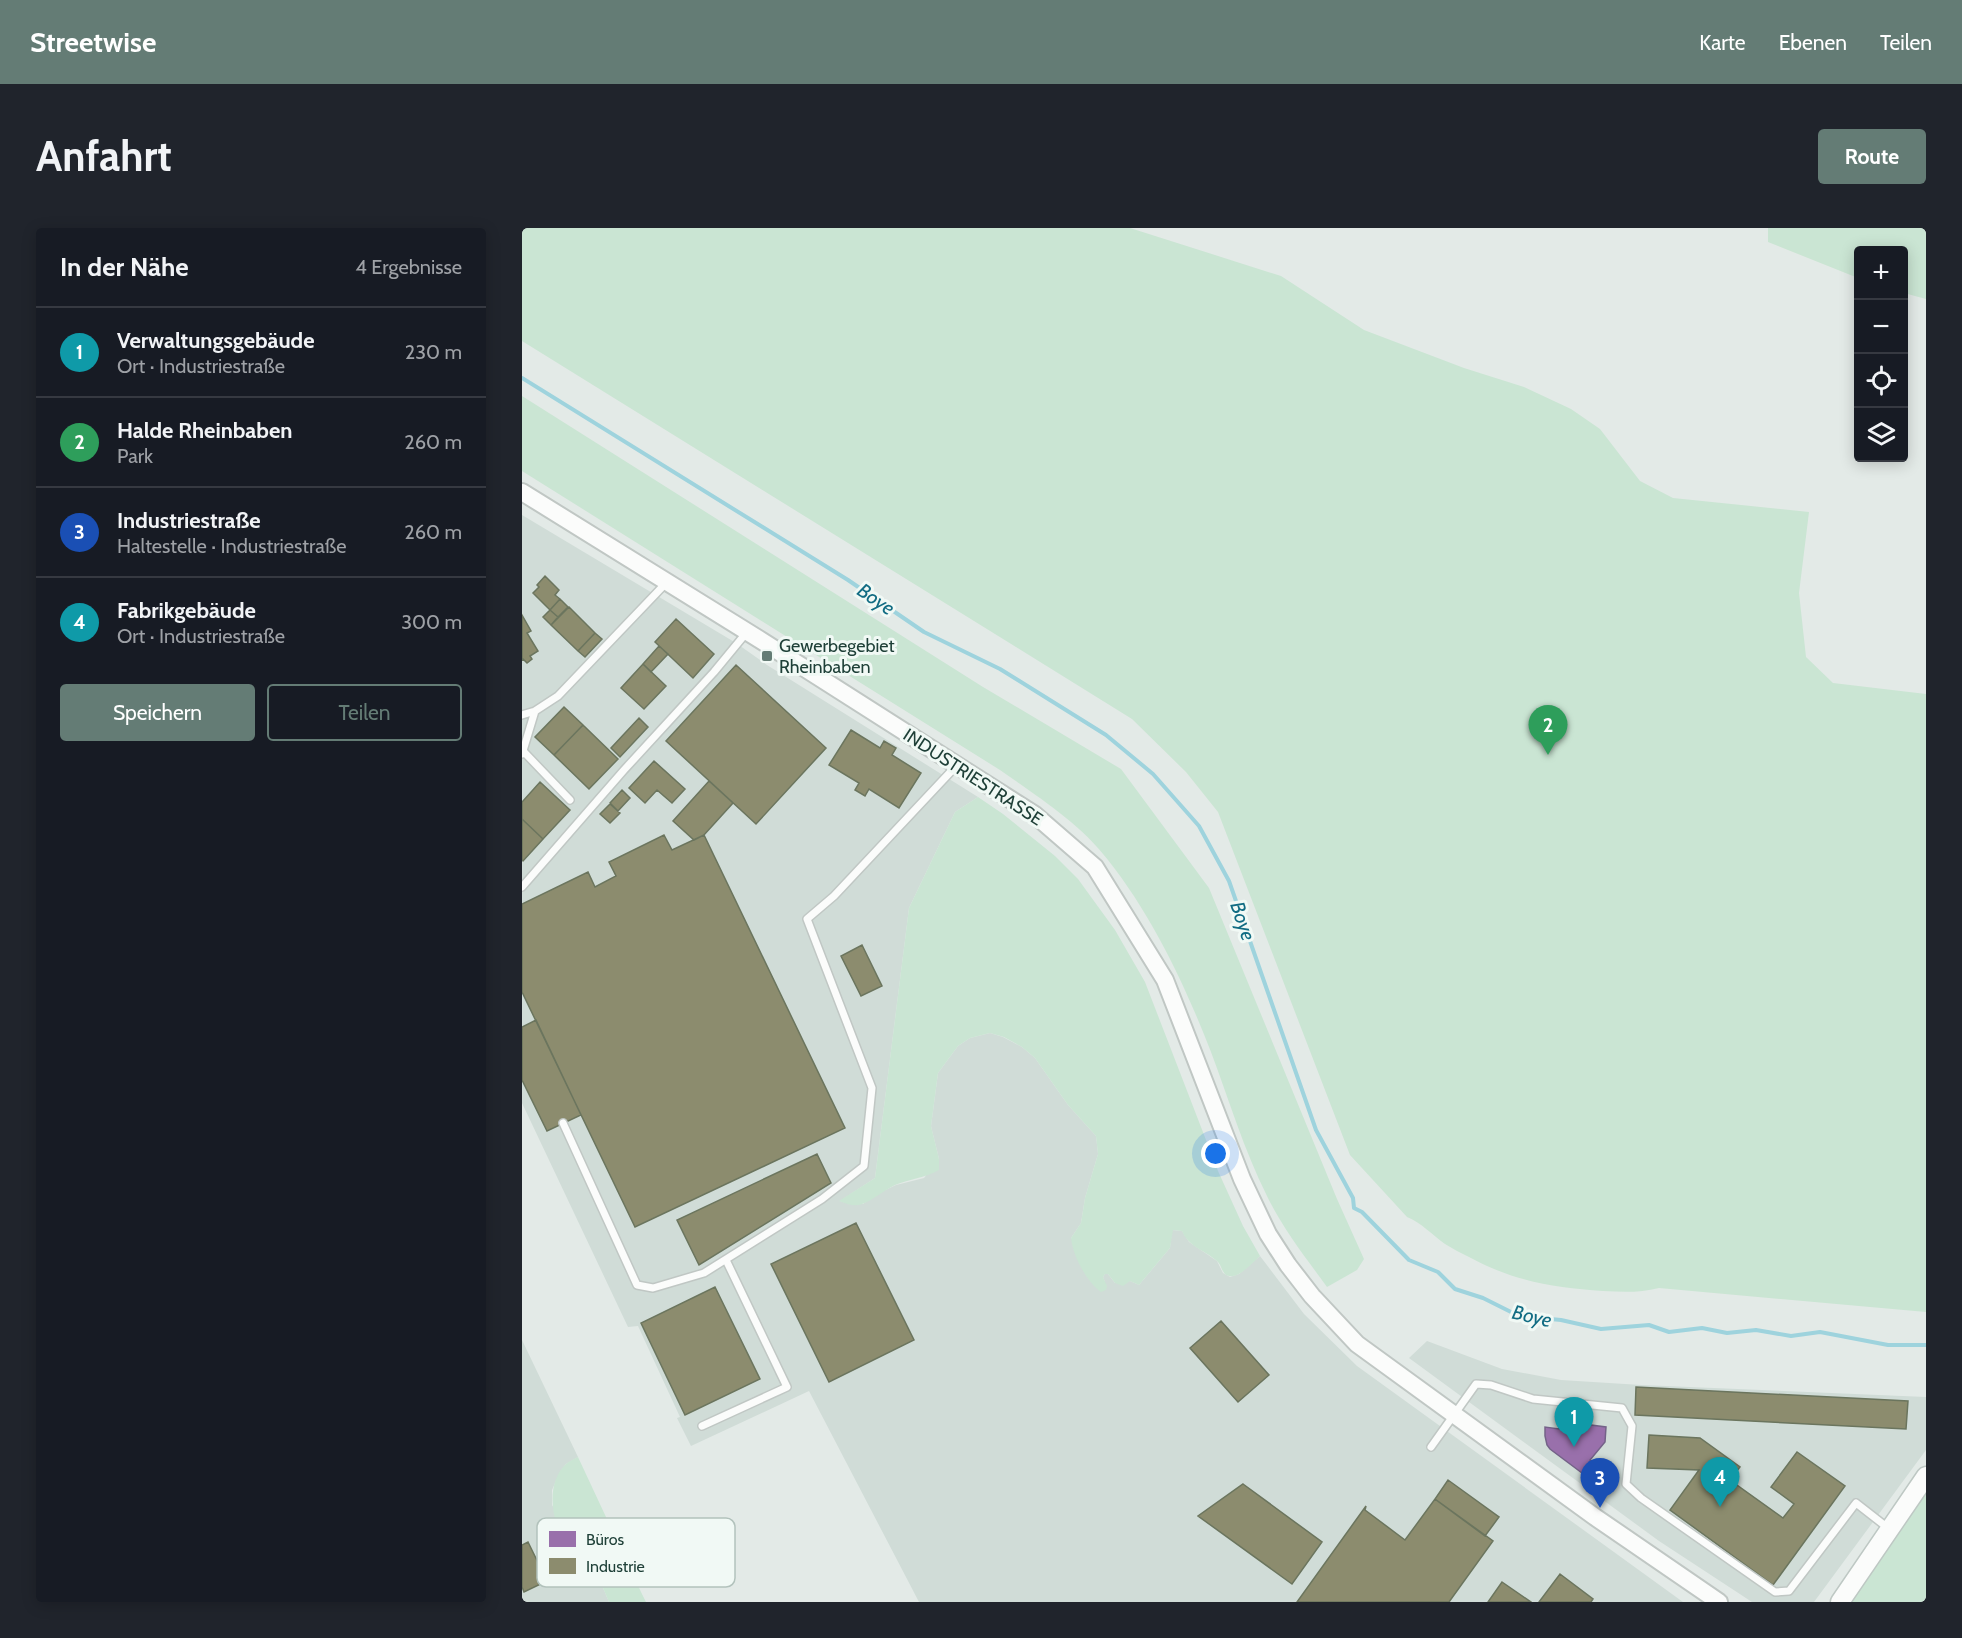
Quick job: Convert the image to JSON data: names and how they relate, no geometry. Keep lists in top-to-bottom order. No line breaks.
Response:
{"streets":{"street":["INDUSTRIESTRASSE"]},"water":["Boye"],"places":{"transit":["Gewerbegebiet Rheinbaben"]},"legend":["Büros","Industrie"],"page":{"header":"Streetwise","nav":["Karte","Ebenen","Teilen"],"buttons":["Route",["Speichern","Teilen"]],"title":"Anfahrt","heading":["In der Nähe","4 Ergebnisse"],"map_buttons":["+","−"],"list":[{"mark":"1","name":"Verwaltungsgebäude","note":"Ort · Industriestraße","value":"230 m"},{"mark":"2","name":"Halde Rheinbaben","note":"Park","value":"260 m"},{"mark":"3","name":"Industriestraße","note":"Haltestelle · Industriestraße","value":"260 m"},{"mark":"4","name":"Fabrikgebäude","note":"Ort · Industriestraße","value":"300 m"}],"pins":["2","1","4","3"]}}
